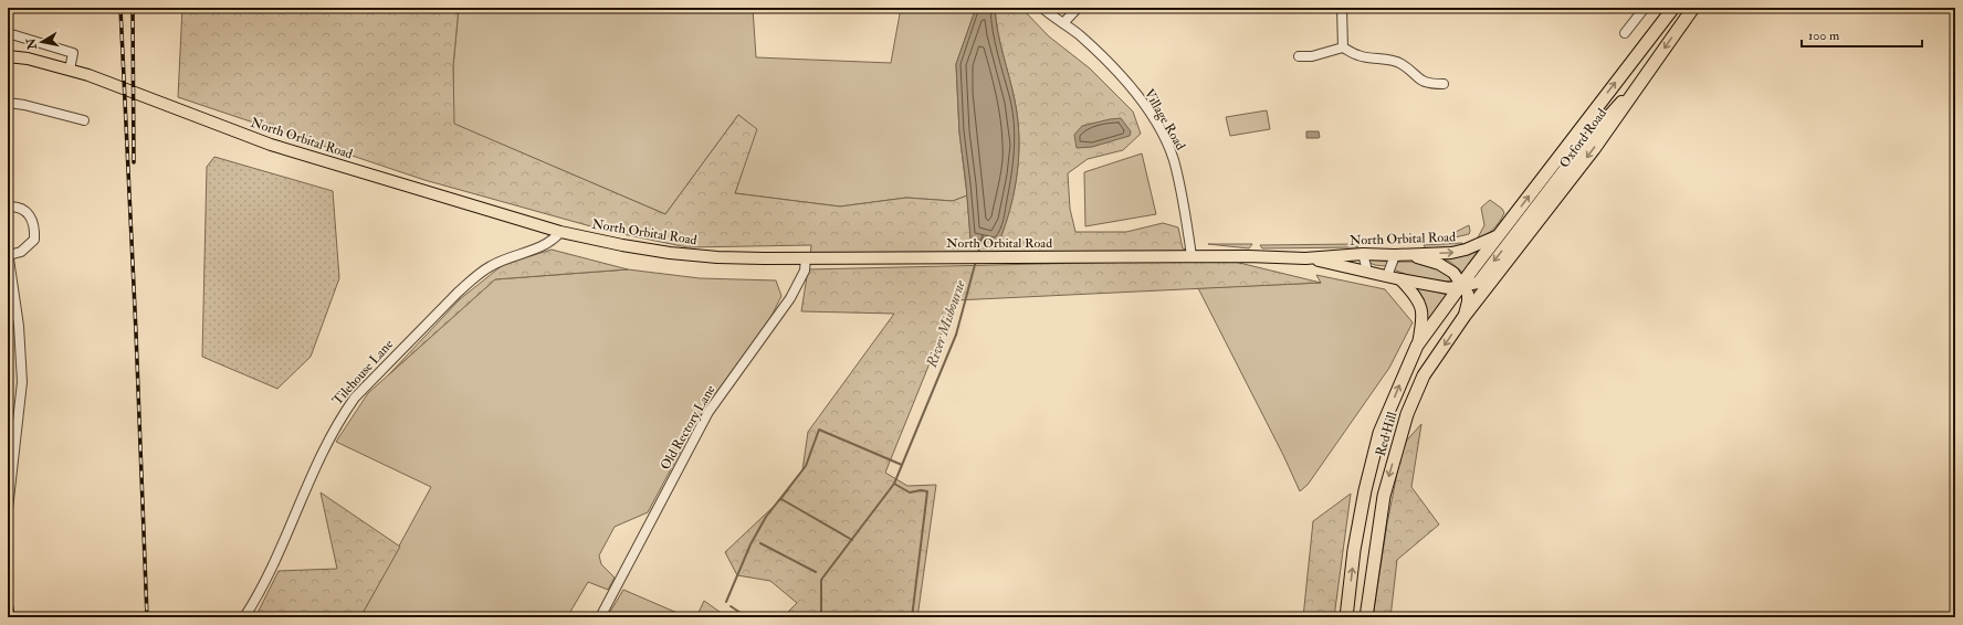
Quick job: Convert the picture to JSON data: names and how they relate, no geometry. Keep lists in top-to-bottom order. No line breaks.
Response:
{"streets":{"highway":["Oxford Road","Red Hill"],"main road":["North Orbital Road"],"street":["Village Road","Tilehouse Lane","Old Rectory Lane"]},"crossings":[["Village Road","North Orbital Road"],["North Orbital Road","Oxford Road"],["North Orbital Road","Tilehouse Lane"],["North Orbital Road","Old Rectory Lane"],["North Orbital Road","Red Hill"],["Oxford Road","Red Hill"]],"water":["River Misbourne"],"scale_bar":"100 m","north":"left"}
